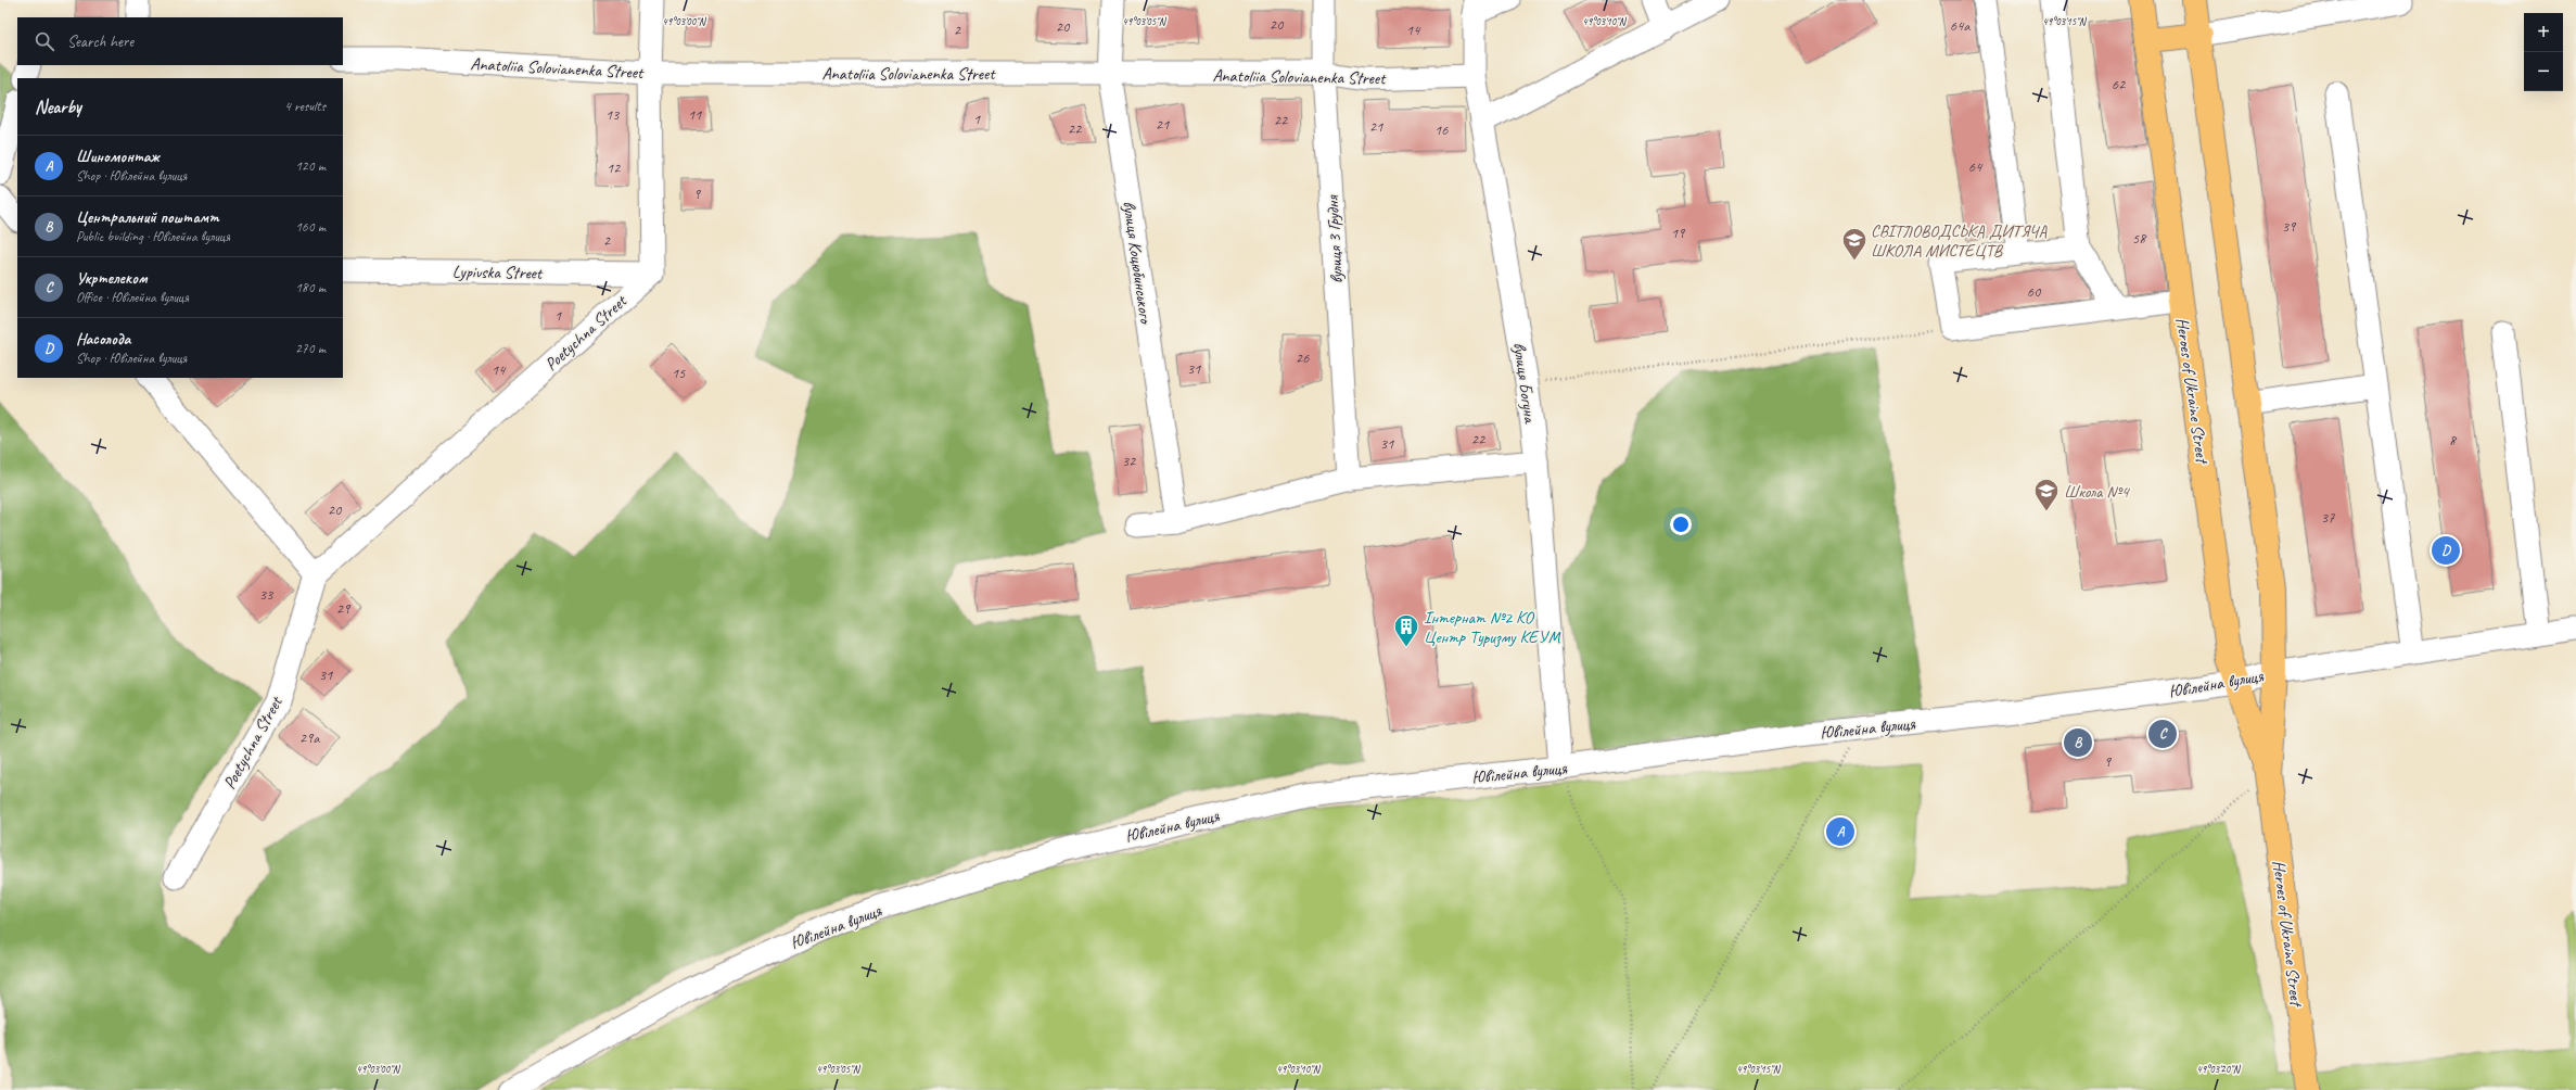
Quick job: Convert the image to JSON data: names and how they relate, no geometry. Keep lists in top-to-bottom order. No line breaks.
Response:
{"streets":{"main road":["Heroes of Ukraine Street"],"street":["Anatoliia Solovianenka Street","вулиця 3 Грудня","вулиця Коцюбинського","Lypivska Street","Poetychna Street","вулиця Богуна","Ювілейна вулиця"]},"crossings":[["Anatoliia Solovianenka Street","вулиця 3 Грудня"],["Anatoliia Solovianenka Street","вулиця Коцюбинського"],["Anatoliia Solovianenka Street","вулиця Богуна"],["Lypivska Street","Poetychna Street"],["вулиця Богуна","Ювілейна вулиця"],["Heroes of Ukraine Street","Ювілейна вулиця"]],"places":{"school or university":["СВІТЛОВОДСЬКА ДИТЯЧА ШКОЛА МИСТЕЦТВ","Школа №4"],"building":["Інтернат №2 КО Центр Туризму КЕУМ"]},"house_numbers":["20","64а","20","2","14","62","13","11","1","22","21","21","22","16","64","12","9","39","19","58","2","60","1","26","31","14","15","22","8","31","32","20","37","33","29","31","29а","9"],"page":{"map_buttons":["+","−"],"search":"Search here","heading":["Nearby","4 results"],"list":[{"mark":"A","name":"Шиномонтаж","note":"Shop · Ювілейна вулиця","value":"120 m"},{"mark":"B","name":"Центральний поштамт","note":"Public building · Ювілейна вулиця","value":"160 m"},{"mark":"C","name":"Укртелеком","note":"Office · Ювілейна вулиця","value":"180 m"},{"mark":"D","name":"Насолода","note":"Shop · Ювілейна вулиця","value":"270 m"}],"pins":["D","C","B","A"]},"coordinates":["49°03'00\"N","49°03'05\"N","49°03'10\"N","49°03'15\"N","49°03'20\"N"]}
